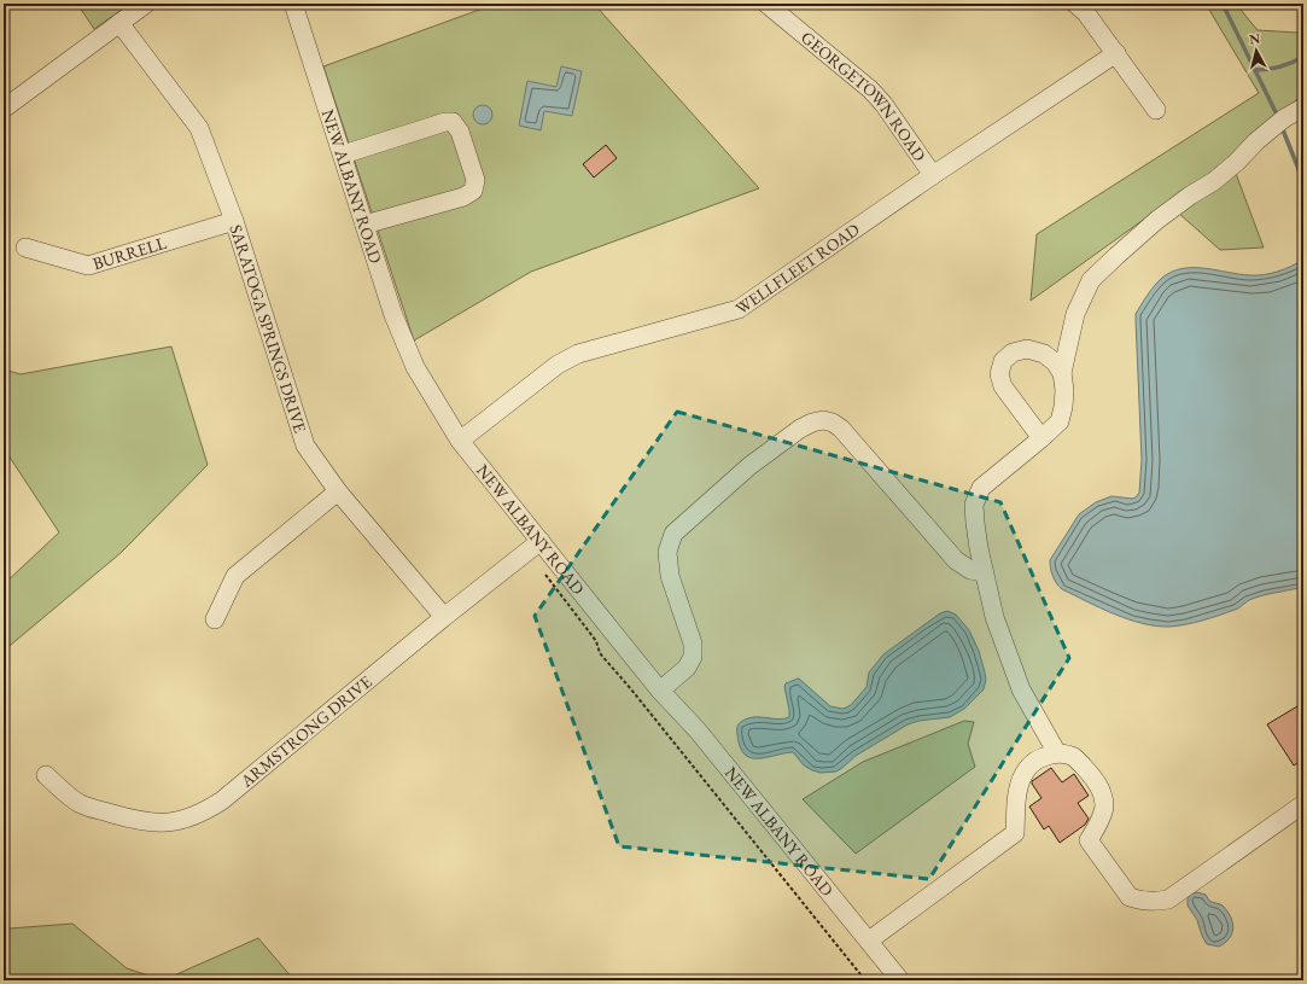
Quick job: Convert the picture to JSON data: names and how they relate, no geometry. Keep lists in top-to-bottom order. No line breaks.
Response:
{"streets":{"street":["GEORGETOWN ROAD","NEW ALBANY ROAD","BURRELL","WELLFLEET ROAD","SARATOGA SPRINGS DRIVE","ARMSTRONG DRIVE"]},"crossings":[["GEORGETOWN ROAD","WELLFLEET ROAD"],["NEW ALBANY ROAD","WELLFLEET ROAD"],["NEW ALBANY ROAD","ARMSTRONG DRIVE"],["BURRELL","SARATOGA SPRINGS DRIVE"],["SARATOGA SPRINGS DRIVE","ARMSTRONG DRIVE"]],"north":"top"}
